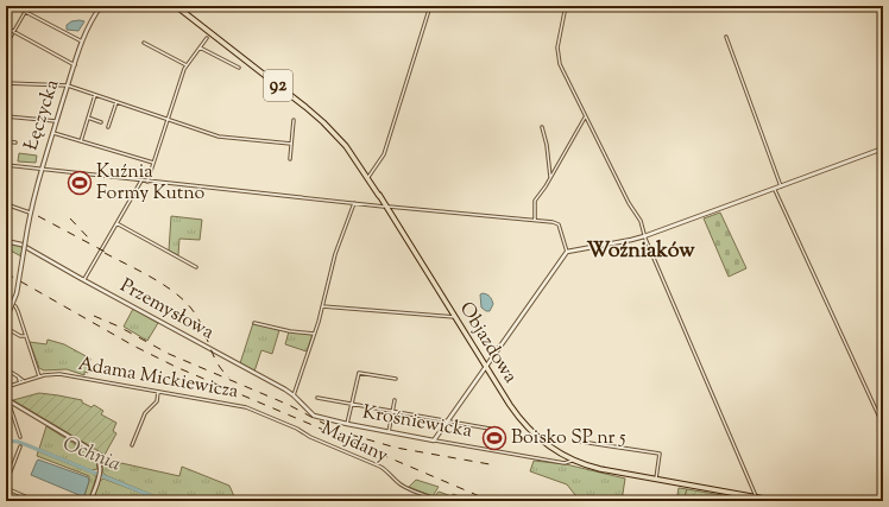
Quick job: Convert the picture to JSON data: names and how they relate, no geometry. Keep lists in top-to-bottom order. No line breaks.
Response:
{"streets":{"main road":["92","Objazdowa"],"street":["Łęczycka","Przemysłowa","Adama Mickiewicza","Krośniewicka","Majdany"]},"crossings":[["92","Objazdowa"],["92","Krośniewicka"],["Łęczycka","Przemysłowa"],["Przemysłowa","Krośniewicka"],["Objazdowa","Krośniewicka"],["Adama Mickiewicza","Majdany"]],"districts":["Woźniaków"],"water":["Ochnia"],"places":{"sports":["Kuźnia Formy Kutno","Boisko SP nr 5"]}}
